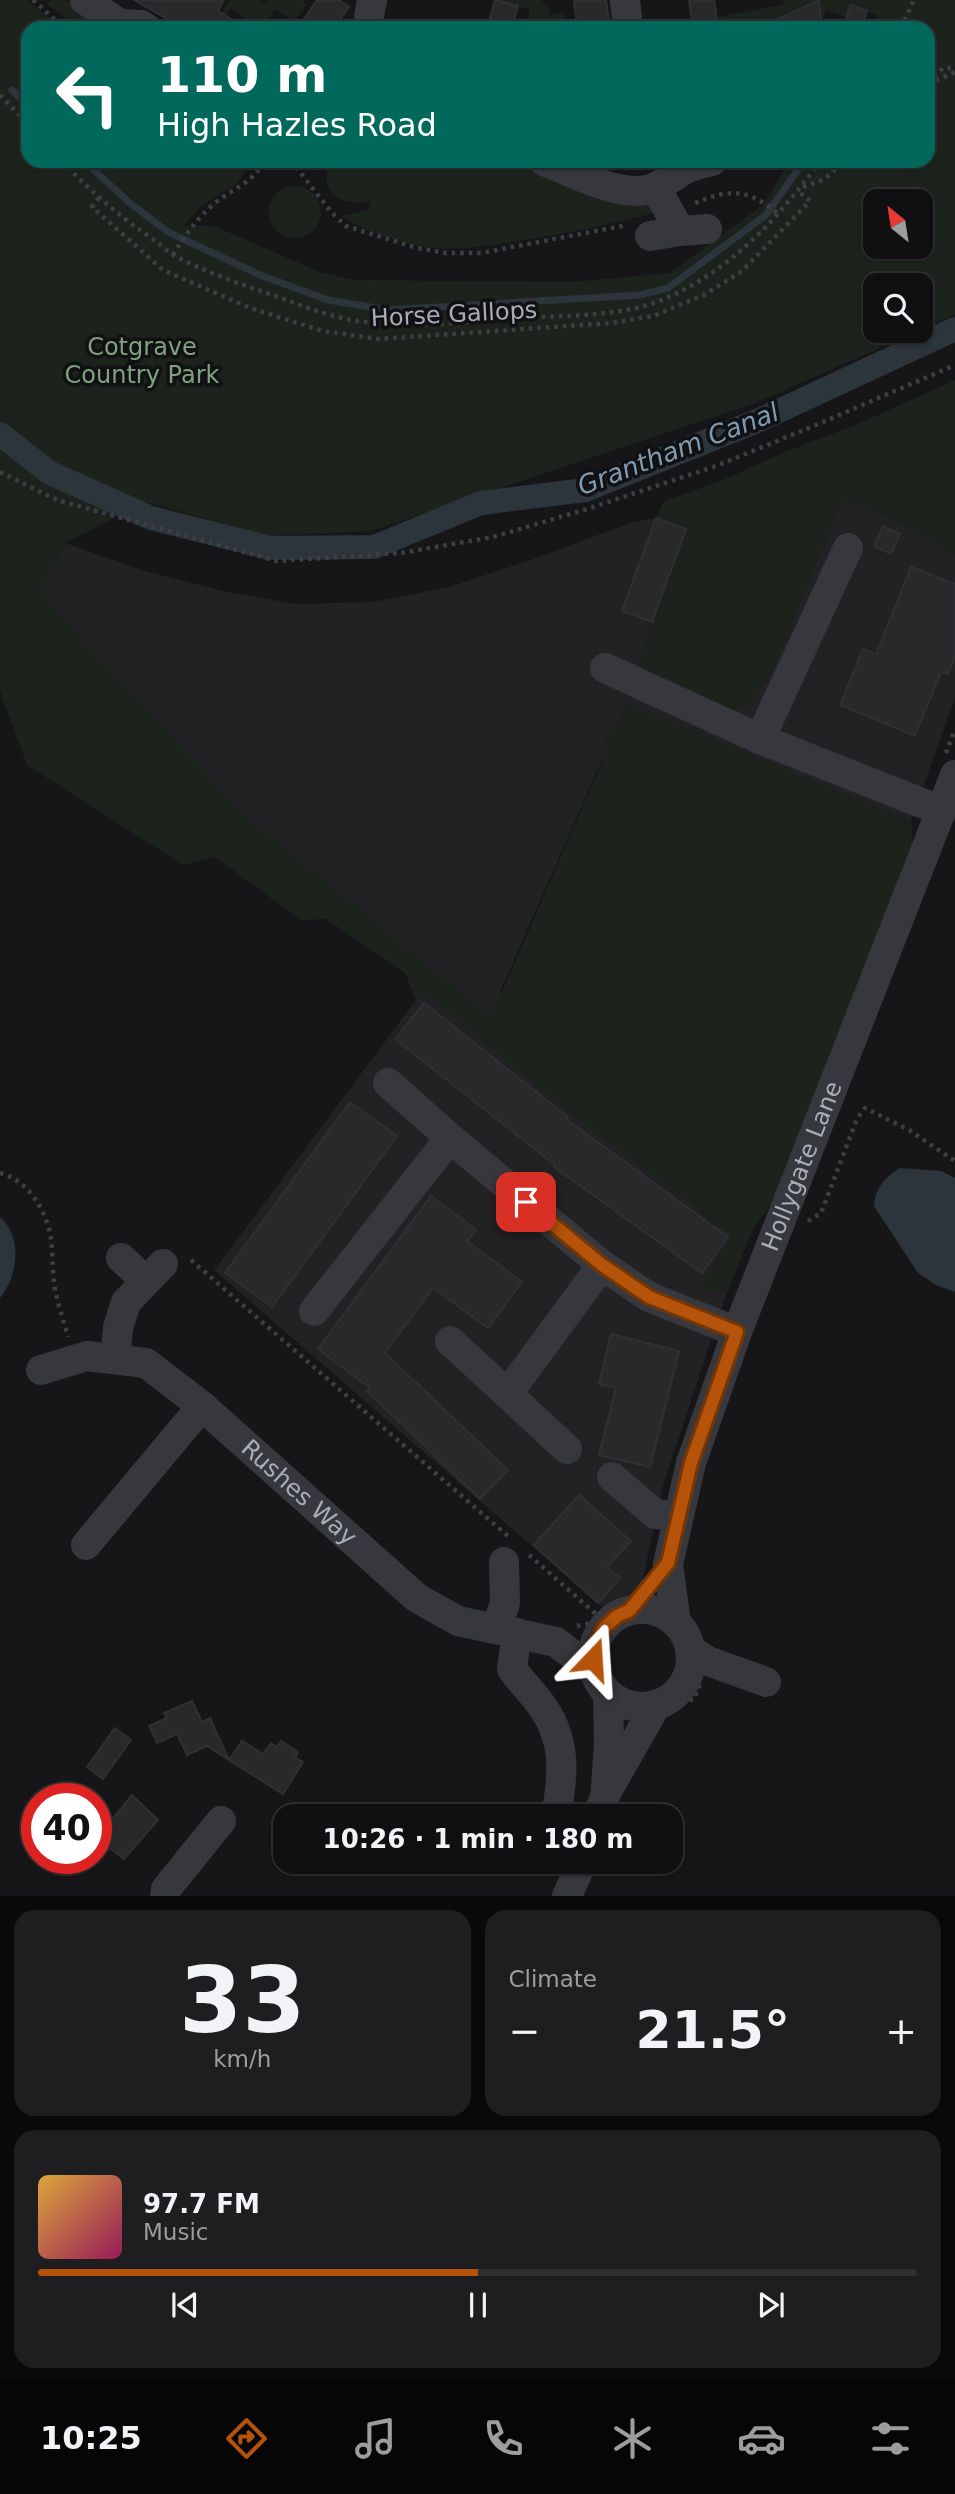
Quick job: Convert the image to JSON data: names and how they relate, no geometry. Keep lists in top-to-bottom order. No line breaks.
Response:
{"streets":{"street":["Hollygate Lane","Rushes Way"],"path":["Horse Gallops"]},"water":["Grantham Canal"],"parks":["Cotgrave Country Park"],"north":"top left","page":{"turn":["110 m","High Hazles Road"],"limit":"40","trip":"10:26 · 1 min · 180 m","tile":[["33","km/h"],"Climate"],"heat":["−","21.5°","+"],"song":["97.7 FM","Music"],"tabs":"10:25"}}
